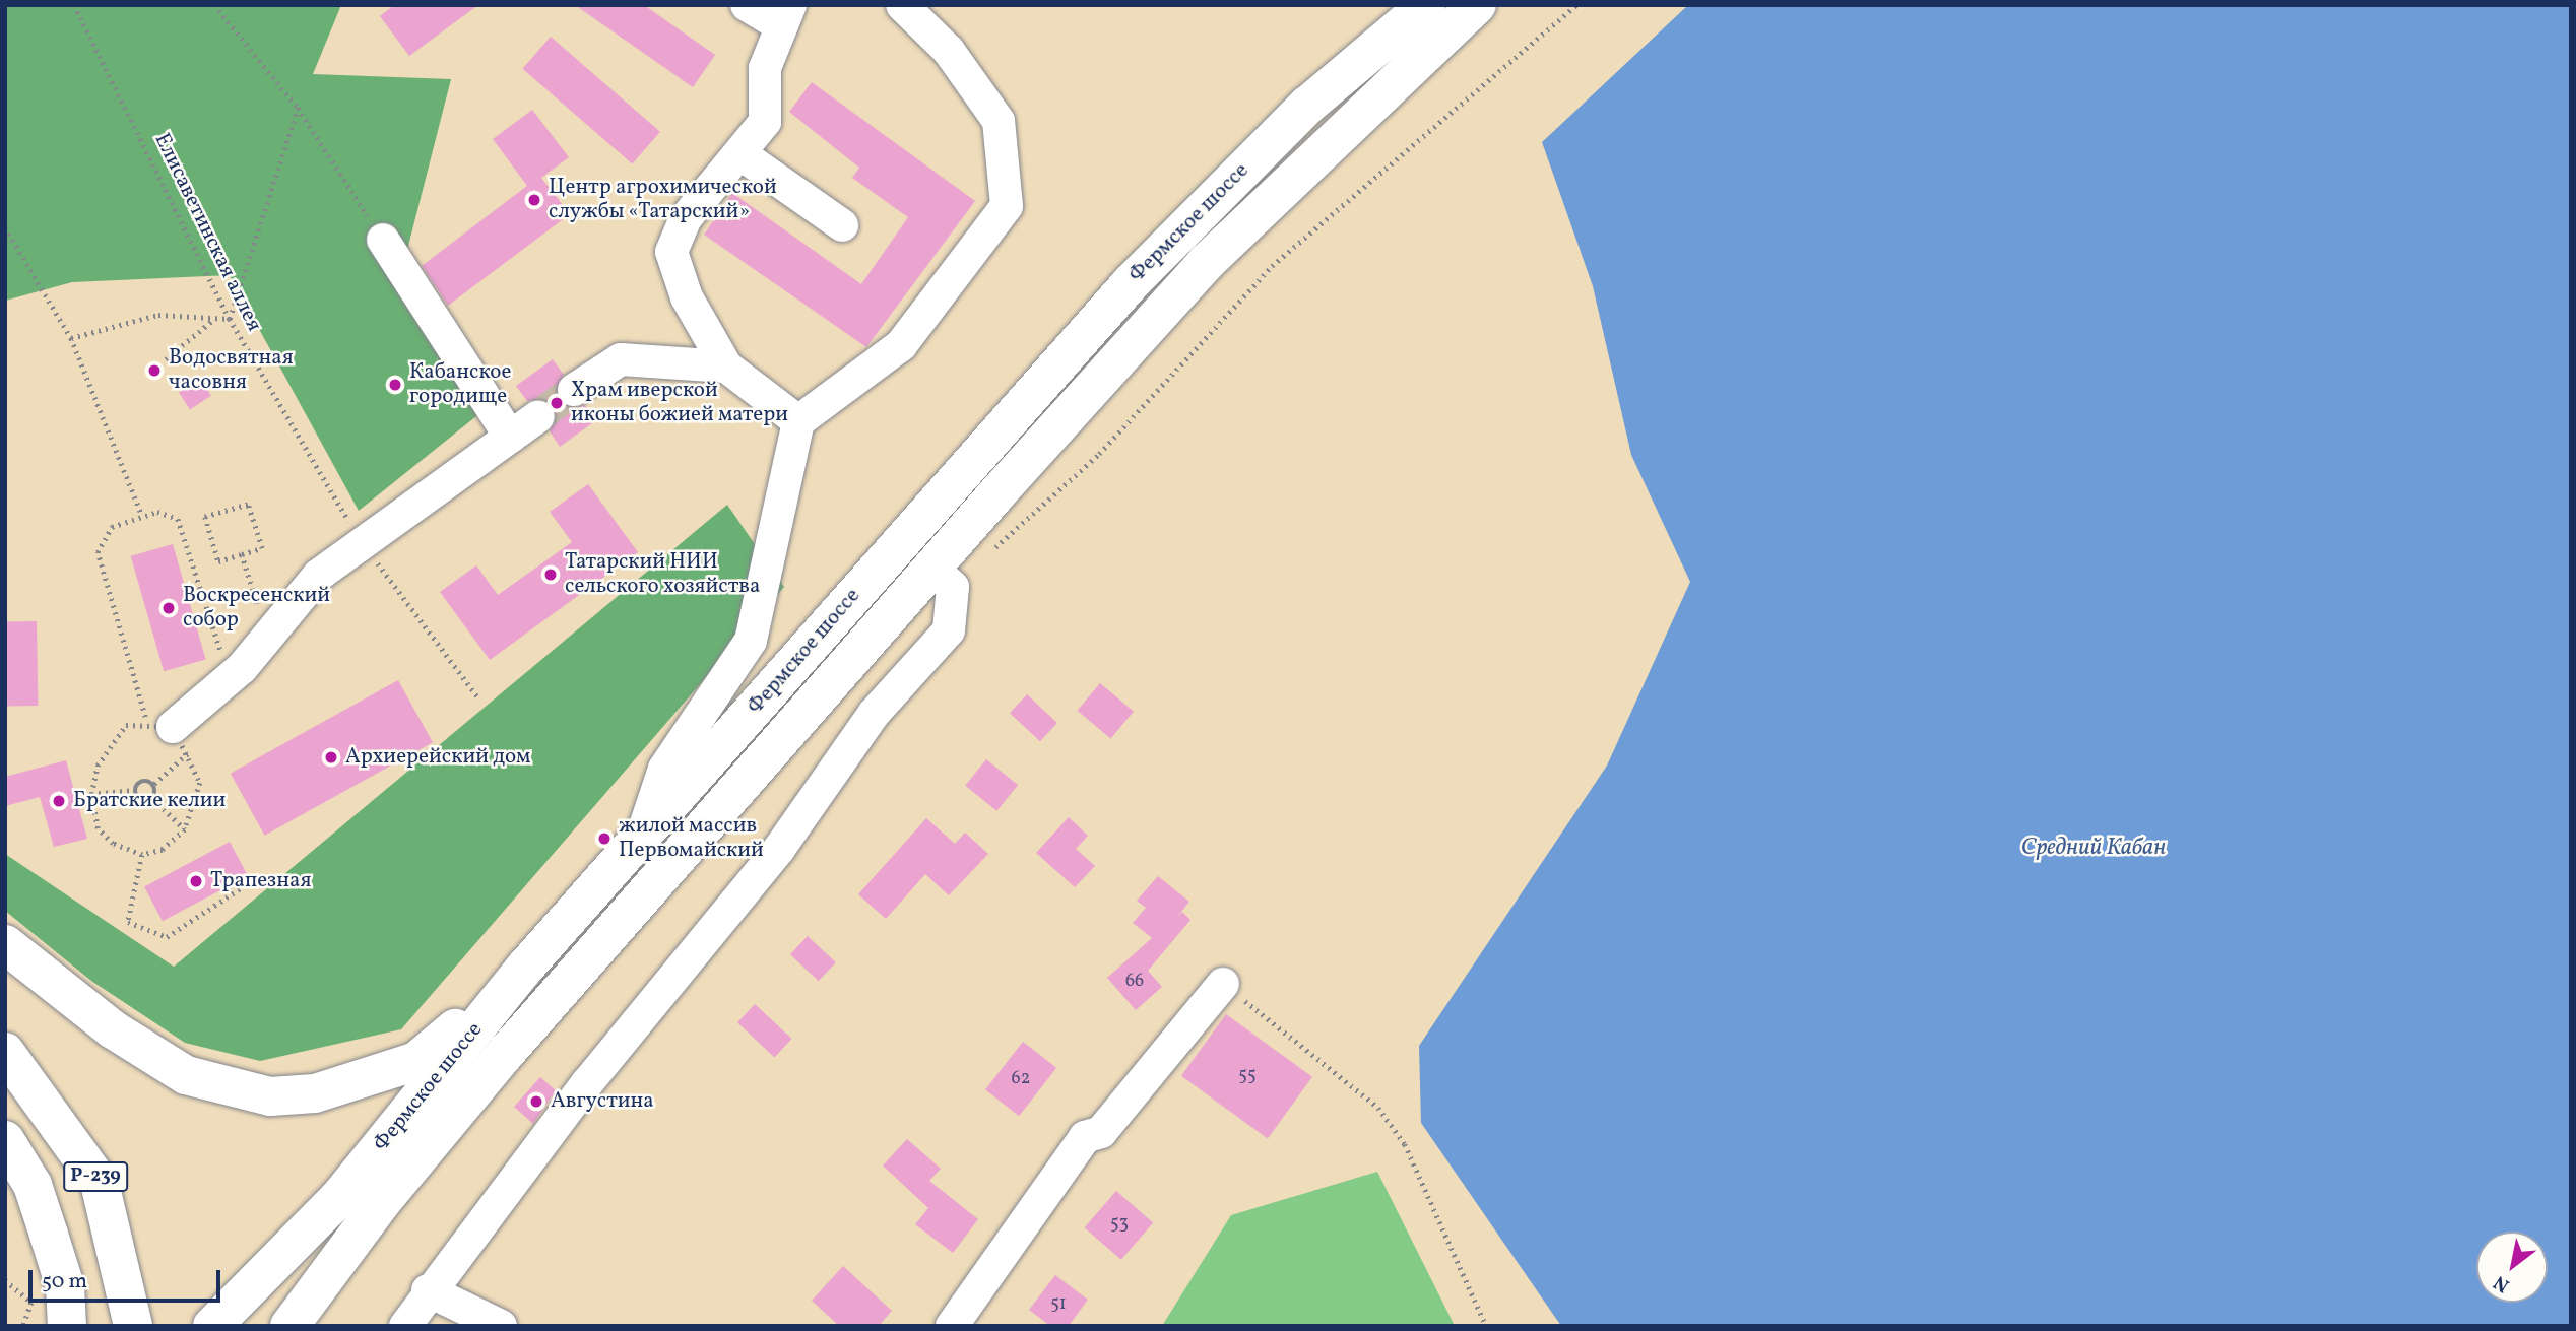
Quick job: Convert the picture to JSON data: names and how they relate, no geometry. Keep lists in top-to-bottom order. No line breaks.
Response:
{"streets":{"main road":["Фермское шоссе","Р-239"],"path":["Елисаветинская аллея"]},"water":["Средний Кабан"],"places":["Центр агрохимической службы «Татарский»","Водосвятная часовня","Кабанское городище","Храм иверской иконы божией матери","Татарский НИИ сельского хозяйства","Воскресенский собор","Архиерейский дом","Братские келии","жилой массив Первомайский","Трапезная","Августина"],"house_numbers":["66","55","62","53","51"],"scale_bar":"50 m","north":"bottom left"}
